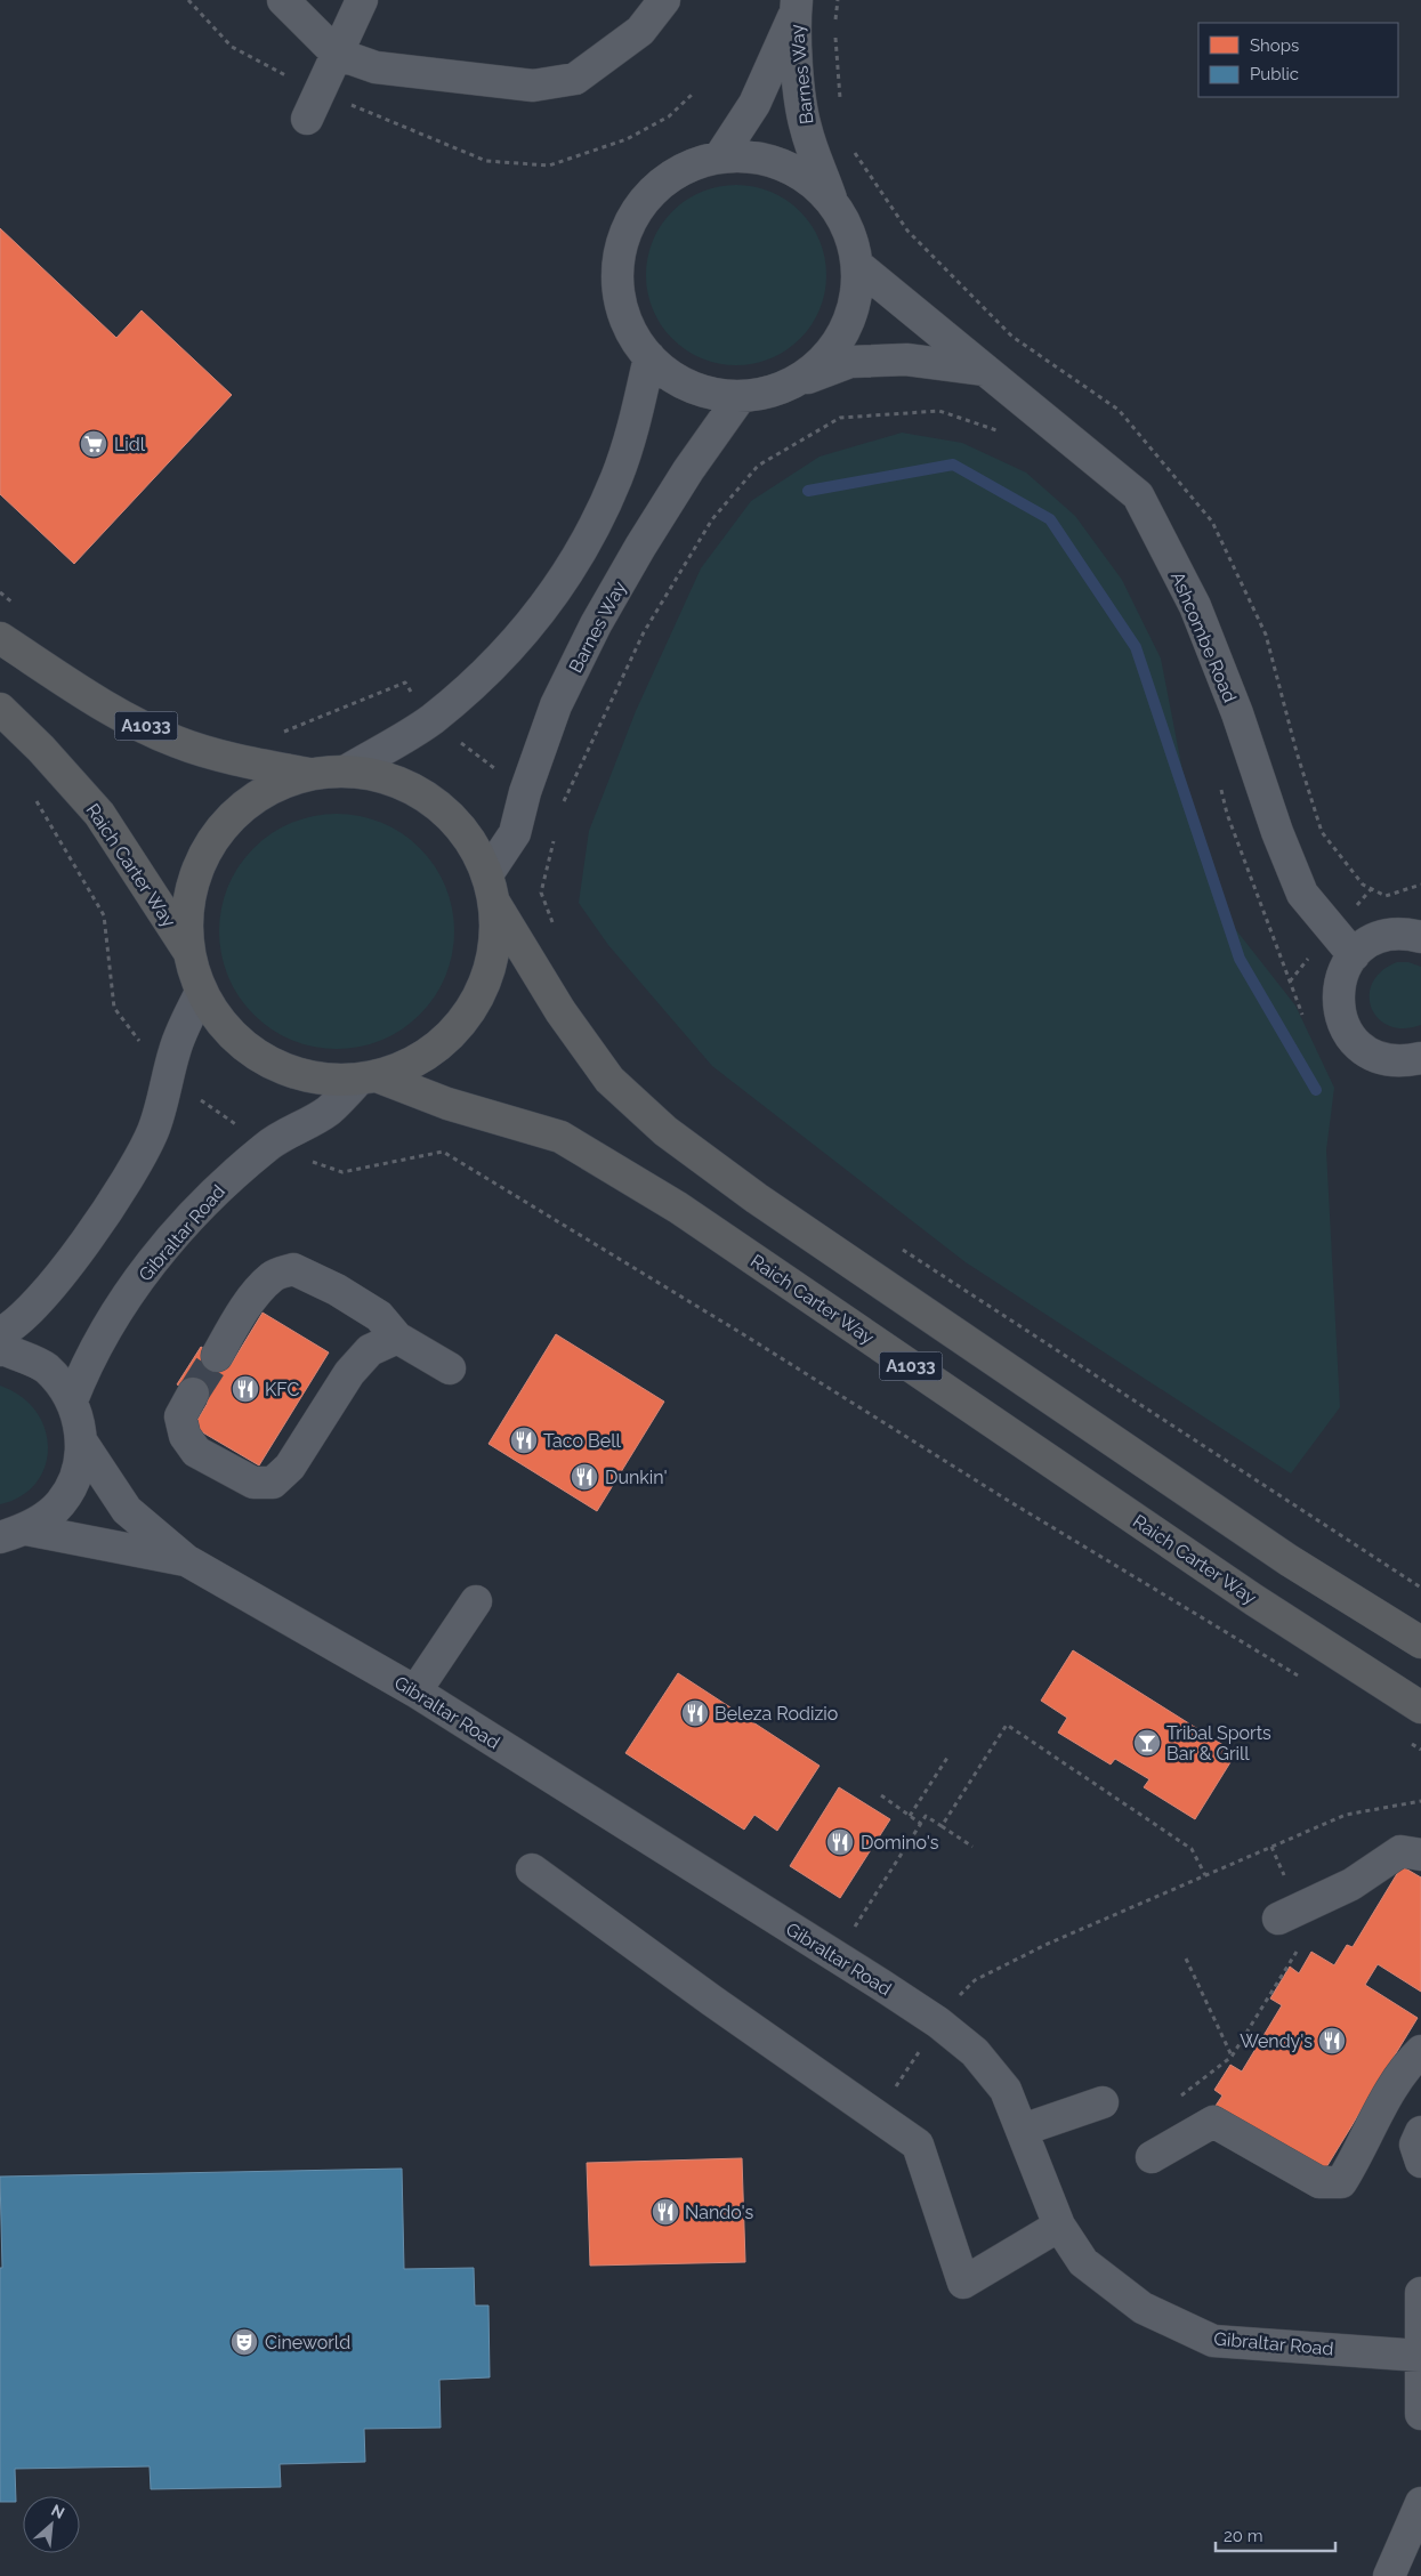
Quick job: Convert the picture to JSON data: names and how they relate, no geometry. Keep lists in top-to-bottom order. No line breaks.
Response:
{"streets":{"highway":["A1033","Raich Carter Way"],"street":["Barnes Way","Ashcombe Road","Gibraltar Road"]},"crossings":[["Barnes Way","A1033"],["A1033","Raich Carter Way"],["A1033","Gibraltar Road"],["Raich Carter Way","Gibraltar Road"]],"places":{"supermarket":["Lidl"],"restaurant":["KFC","Taco Bell","Dunkin'","Beleza Rodizio","Domino's","Wendy's","Nando's"],"bar":["Tribal Sports Bar & Grill"],"theatre":["Cineworld"]},"legend":["Shops","Public"],"scale_bar":"20 m","north":"top right"}
